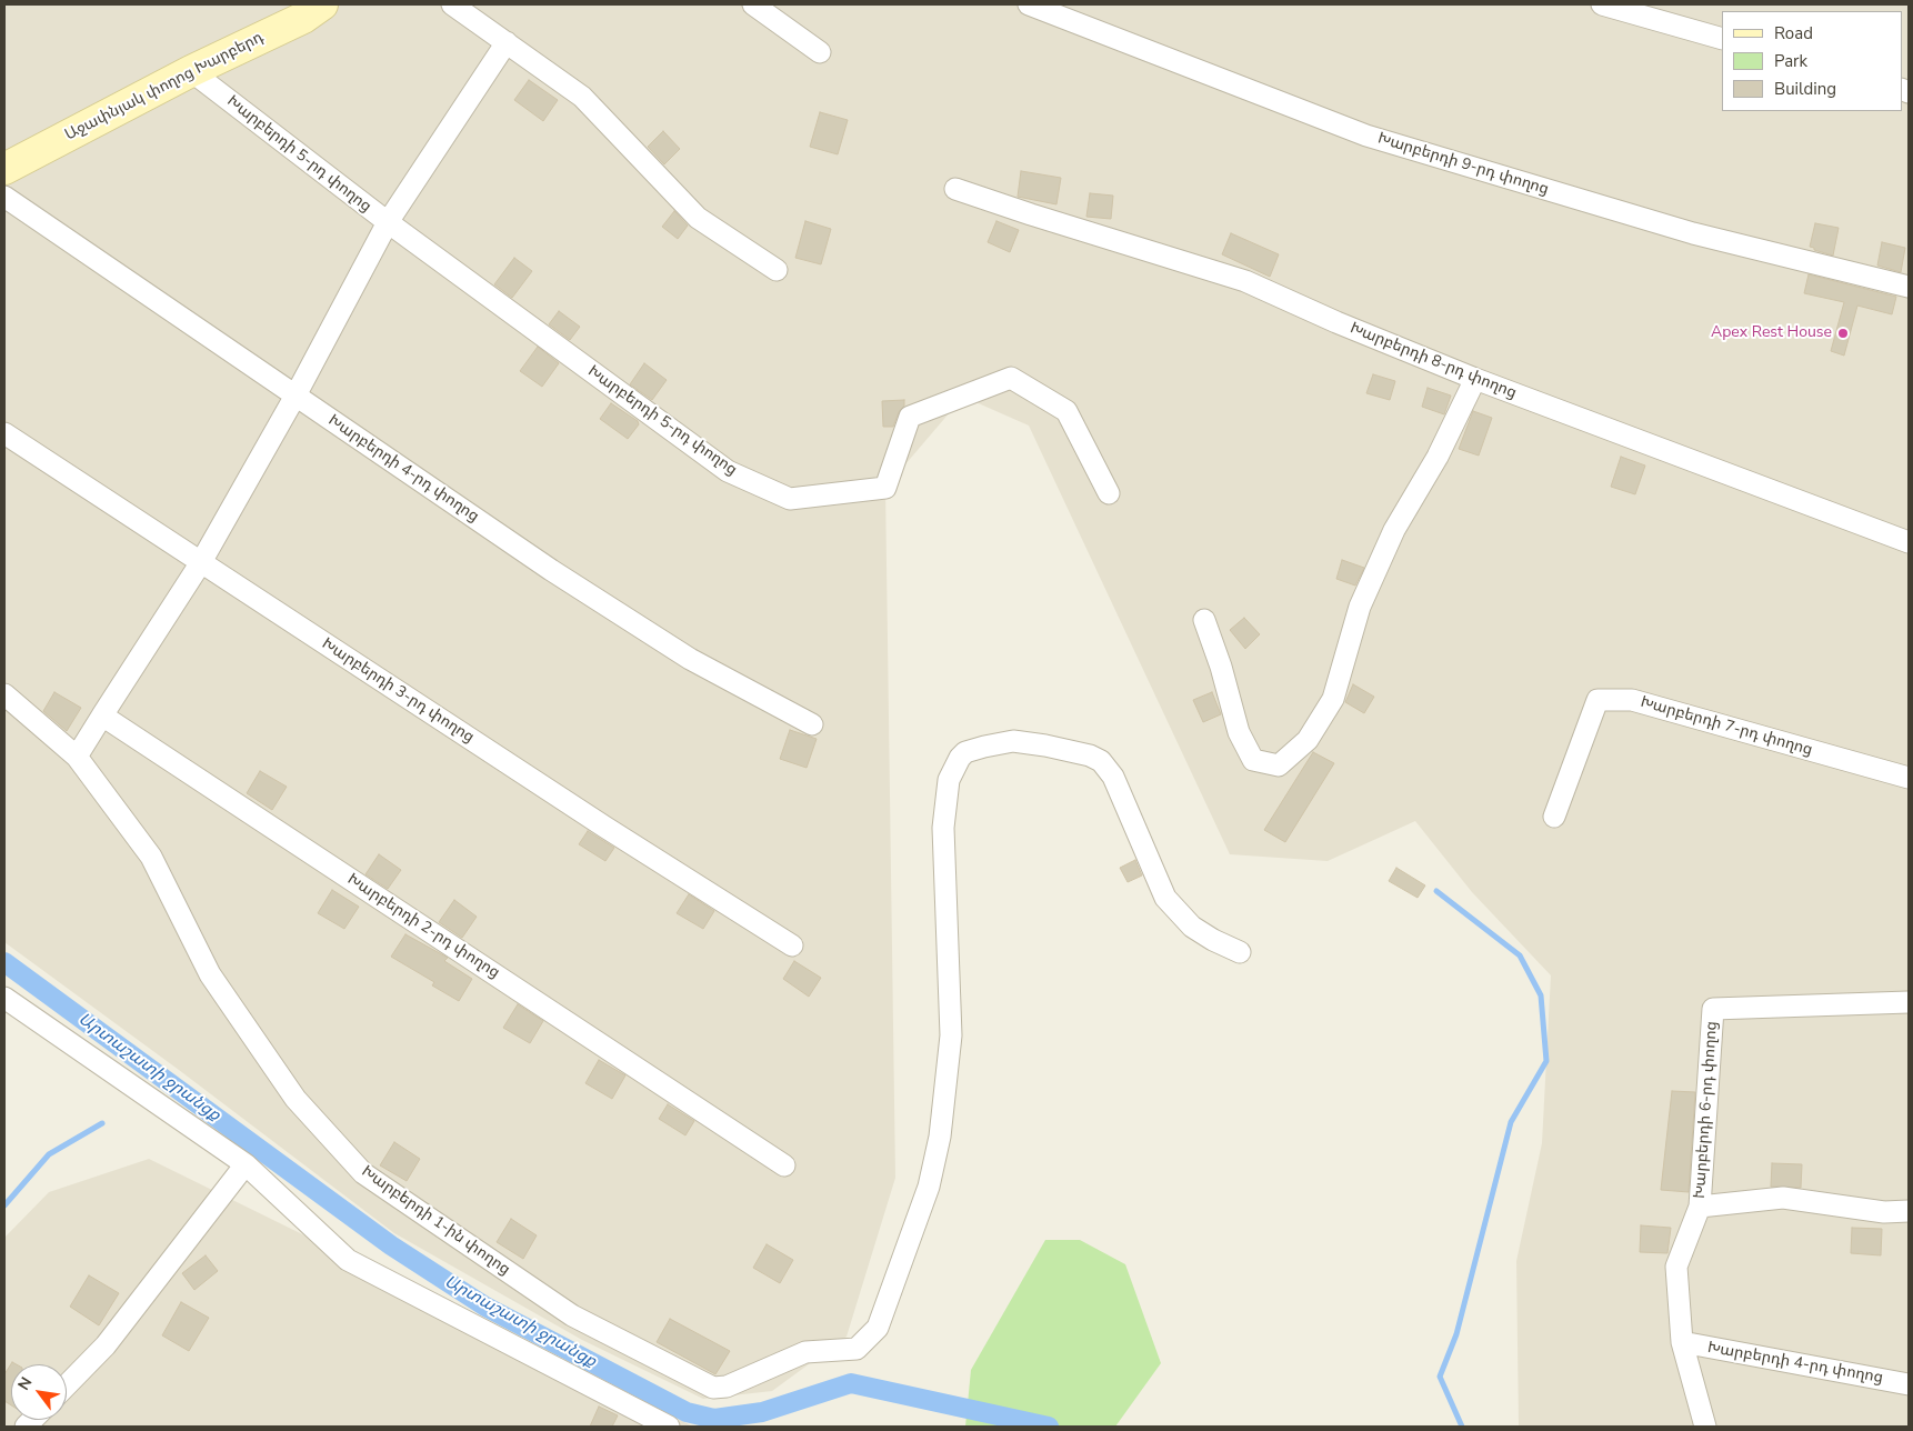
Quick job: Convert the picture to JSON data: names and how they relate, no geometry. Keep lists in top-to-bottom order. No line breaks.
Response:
{"streets":{"street":["Աջափնյակ փողոց Խարբերդ","Խարբերդի 5-րդ փողոց","Խարբերդի 9-րդ փողոց","Խարբերդի 8-րդ փողոց","Խարբերդի 4-րդ փողոց","Խարբերդի 3-րդ փողոց","Խարբերդի 7-րդ փողոց","Խարբերդի 2-րդ փողոց","Խարբերդի 6-րդ փողոց","Խարբերդի 1-ին փողոց"]},"crossings":[["Աջափնյակ փողոց Խարբերդ","Խարբերդի 5-րդ փողոց"]],"water":["Արտաշատի ջրանցք"],"places":["Apex Rest House"],"legend":["Road","Park","Building"],"north":"top left"}
